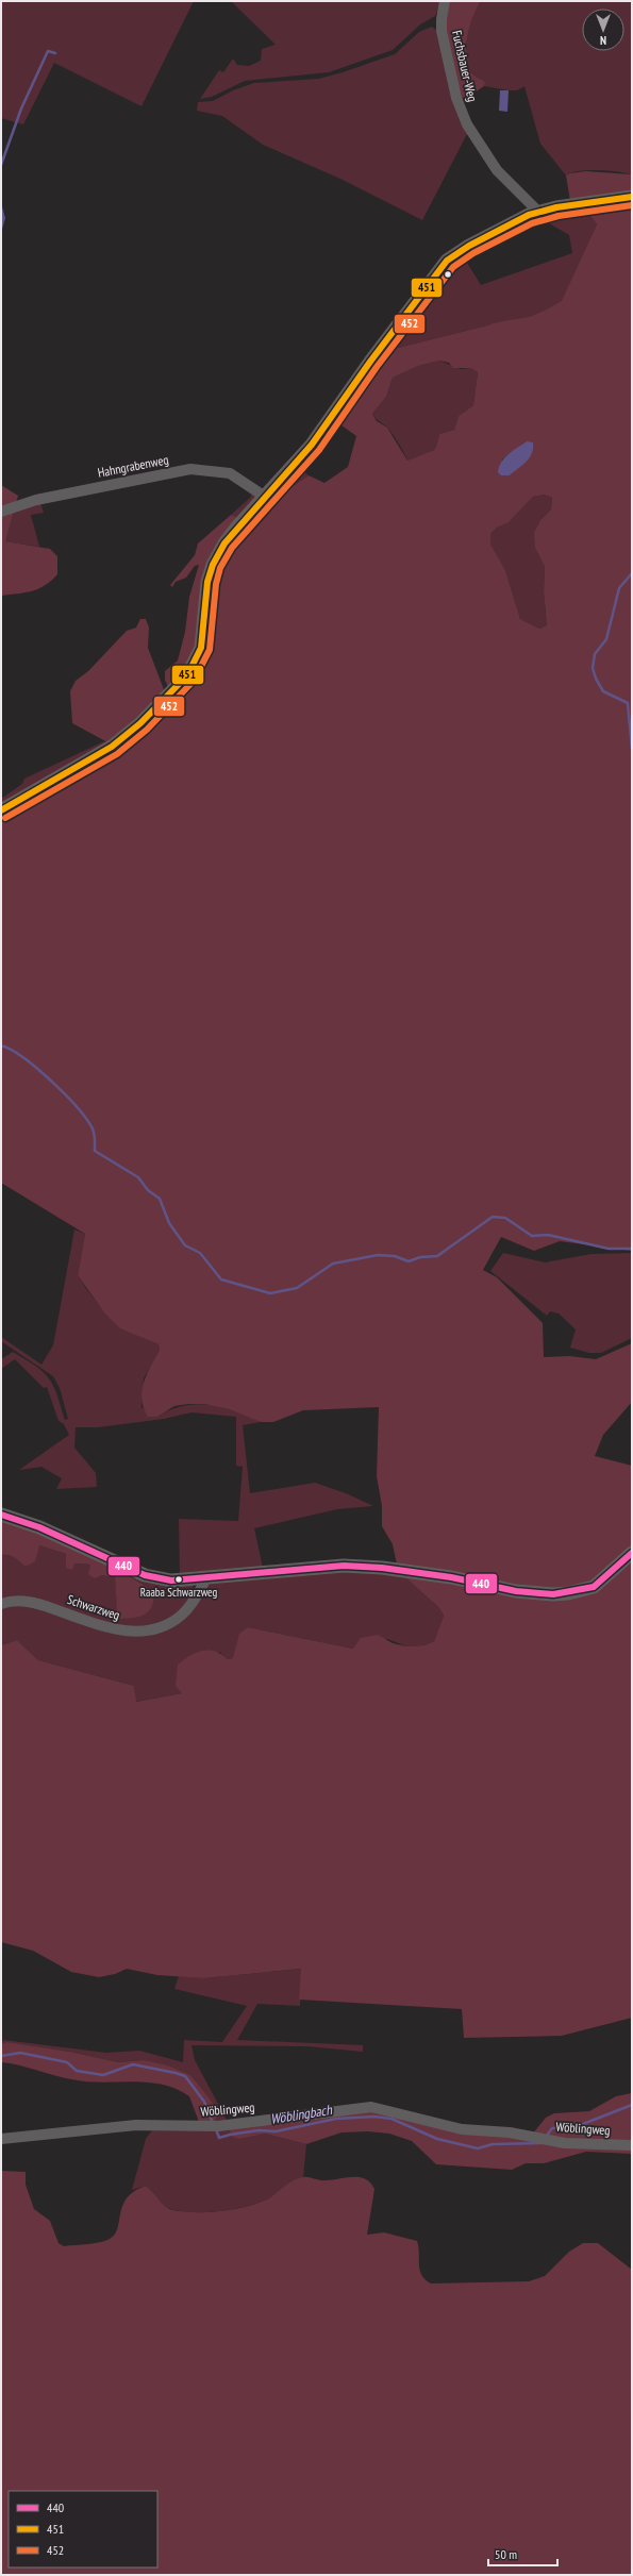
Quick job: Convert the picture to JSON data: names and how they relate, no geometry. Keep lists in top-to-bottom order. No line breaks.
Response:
{"streets":{"street":["Fuchsbauer-Weg","Hahngrabenweg","Schwarzweg","Wöblingweg"]},"water":["Wöblingbach"],"places":["Raaba Schwarzweg"],"lines":["transit line 451","transit line 452","transit line 440"],"legend":["440","451","452"],"scale_bar":"50 m","north":"bottom"}
